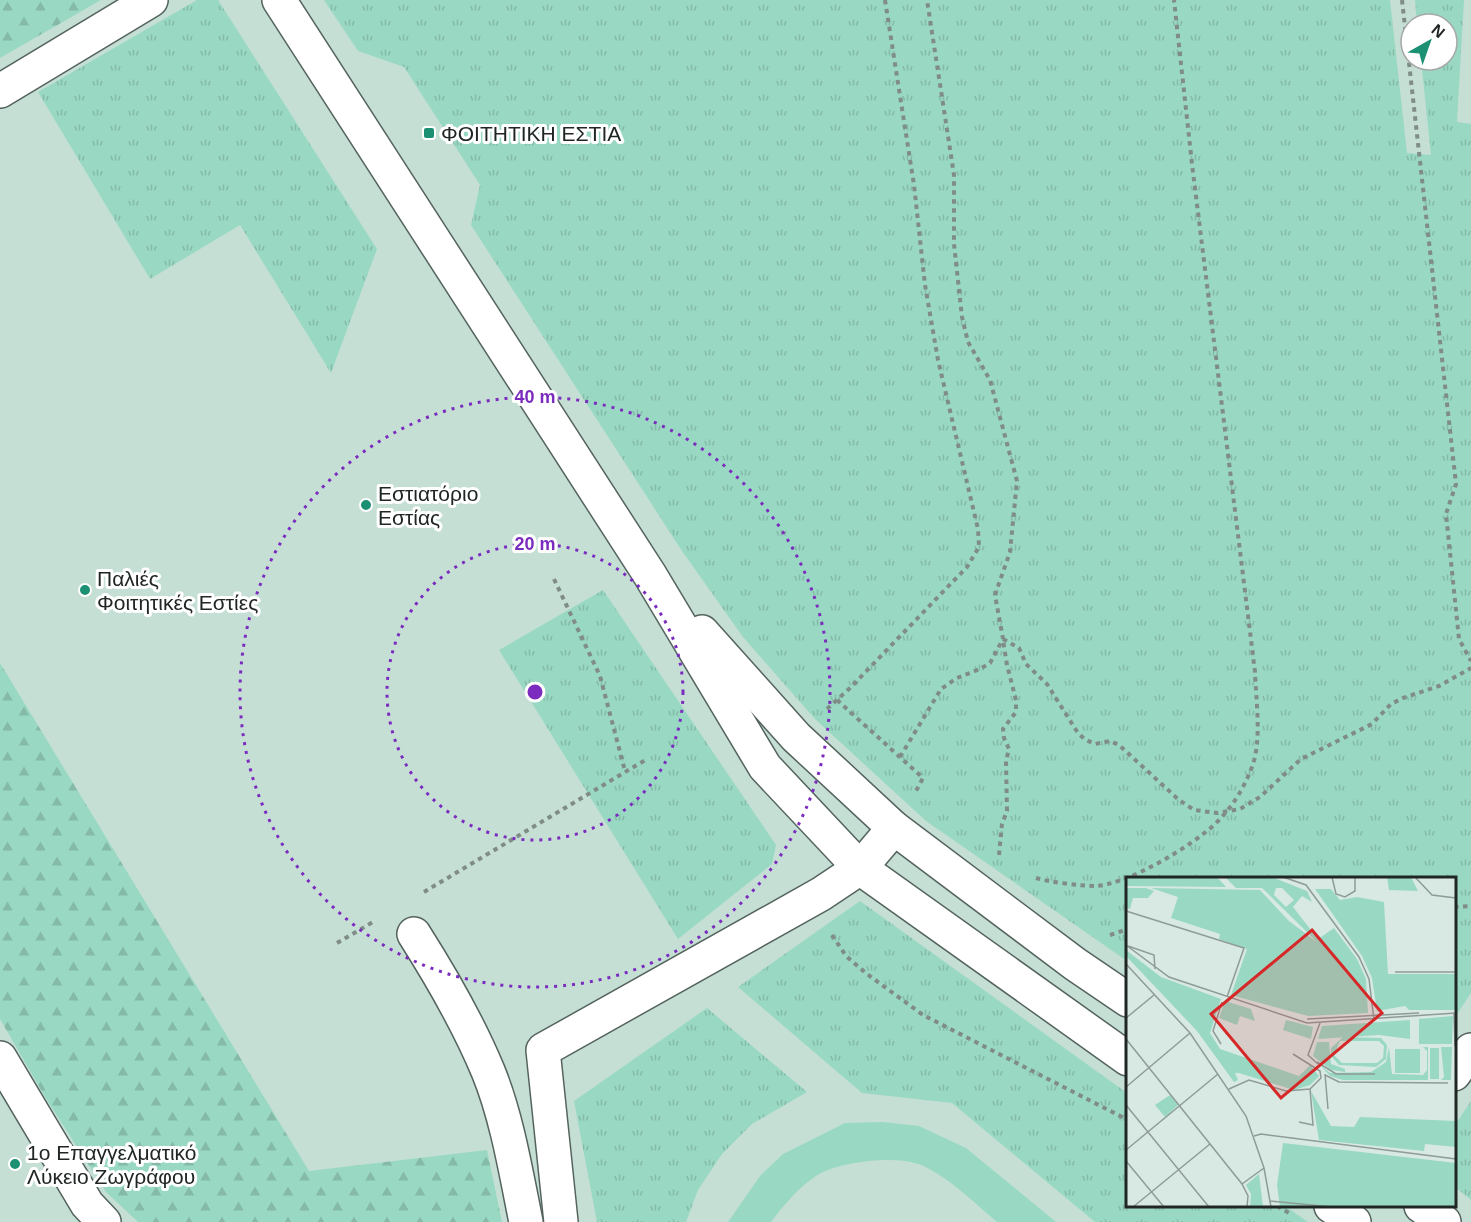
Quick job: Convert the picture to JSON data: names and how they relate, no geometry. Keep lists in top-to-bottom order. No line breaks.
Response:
{"places":{"transit":["ΦΟΙΤΗΤΙΚΗ ΕΣΤΙΑ"],"other":["Εστιατόριο Εστίας","Παλιές Φοιτητικές Εστίες","1ο Επαγγελματικό Λύκειο Ζωγράφου"]},"north":"top right","rings":["40 m","20 m"]}
